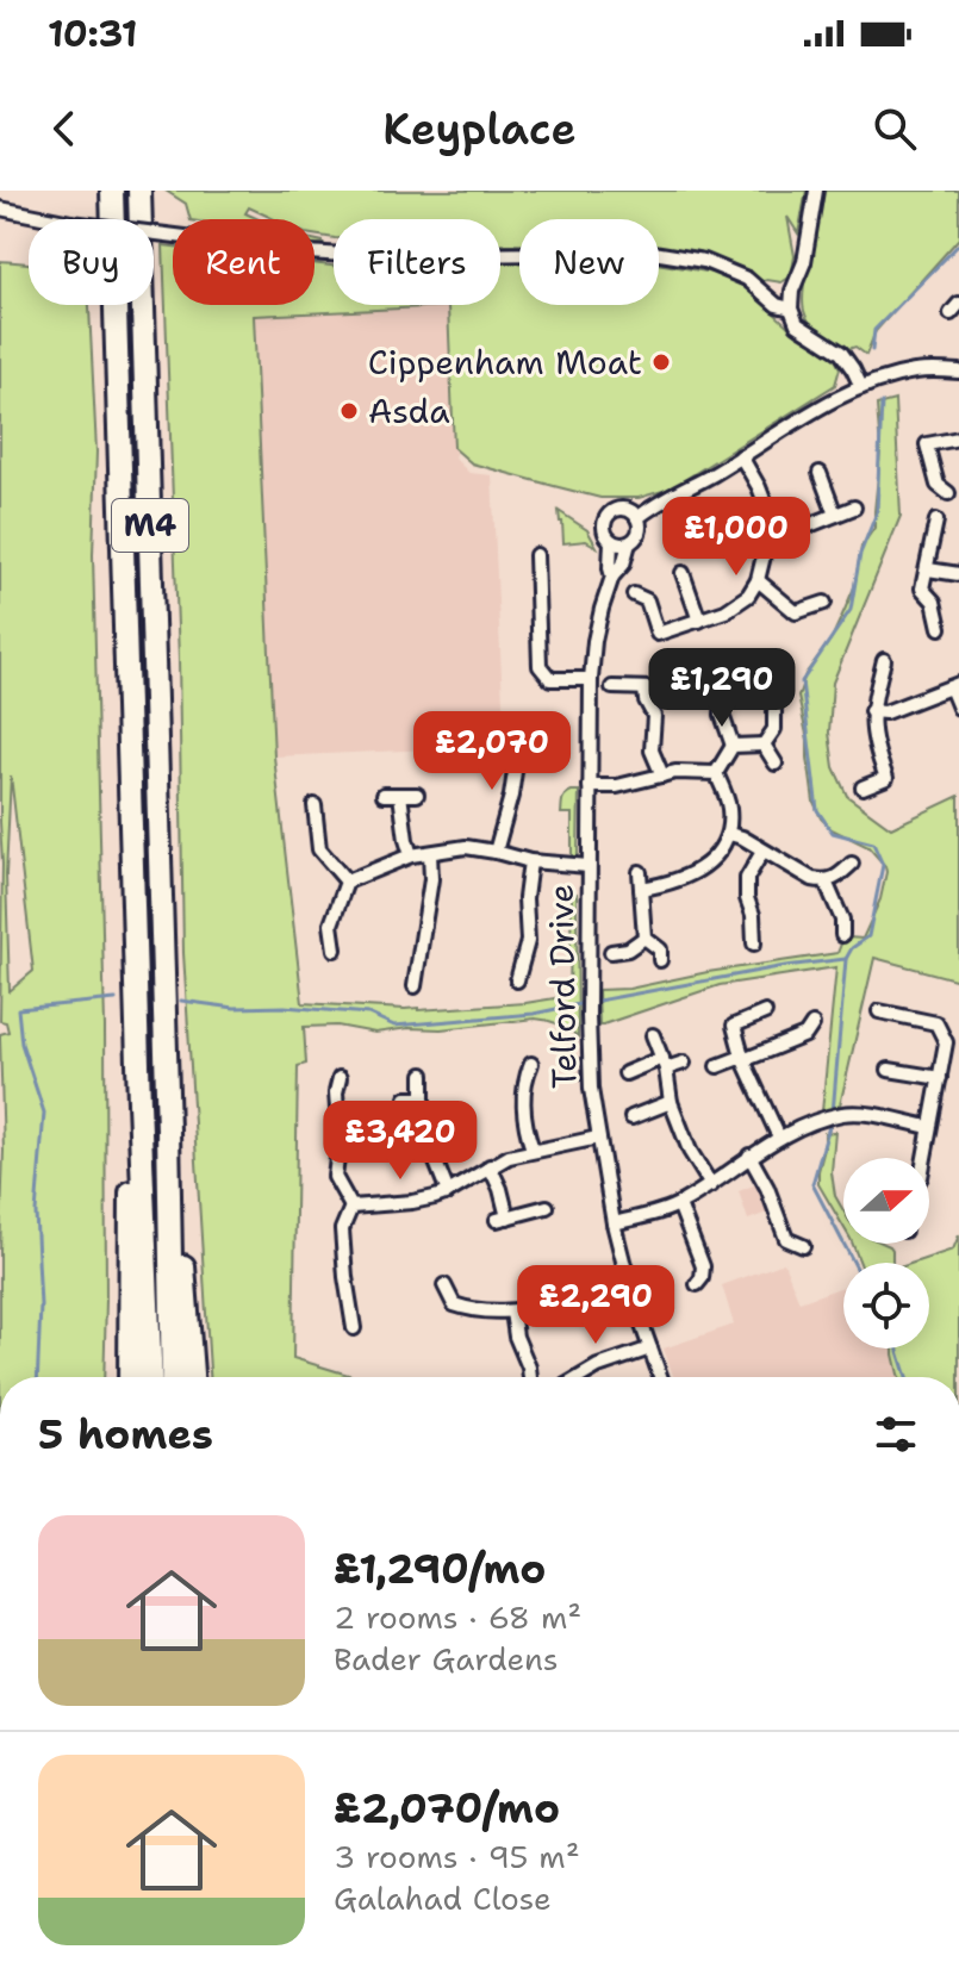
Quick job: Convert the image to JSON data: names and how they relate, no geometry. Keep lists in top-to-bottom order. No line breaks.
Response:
{"streets":{"highway":["M4"],"street":["Telford Drive"]},"places":["Cippenham Moat","Asda"],"north":"right","page":{"status":"10:31","header":"Keyplace","chip":["Buy","Rent","Filters","New"],"price":["£1,000","£1,290","£2,070","£3,420","£2,290"],"heading":"5 homes","list":[{"name":"£1,290/mo","note":"2 rooms · 68 m² · Bader Gardens"},{"name":"£2,070/mo","note":"3 rooms · 95 m² · Galahad Close"}]}}
